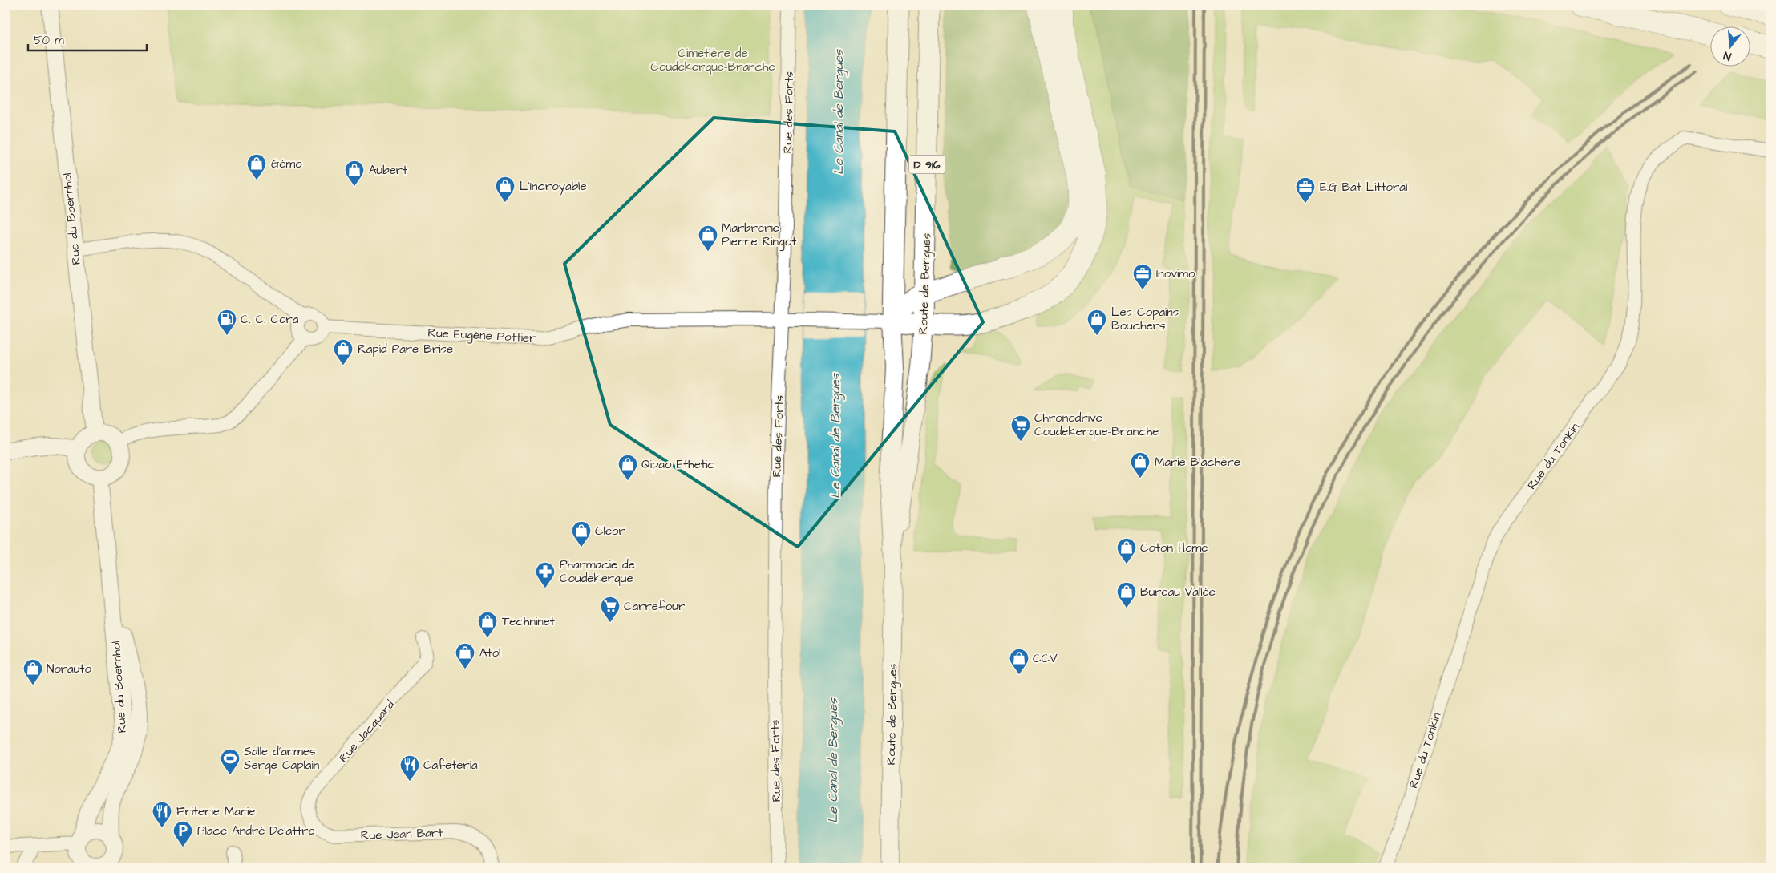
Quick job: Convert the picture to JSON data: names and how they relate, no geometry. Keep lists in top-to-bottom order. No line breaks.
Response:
{"streets":{"main road":["D 916","Route de Bergues"],"street":["Rue des Forts","Rue du Boernhol","Rue Eugène Pottier","Rue du Tonkin","Rue Jacquard","Rue Jean Bart"]},"crossings":[["Rue des Forts","Rue Eugène Pottier"],["Route de Bergues","Rue Eugène Pottier"],["Rue Jacquard","Rue Jean Bart"]],"water":["Le Canal de Bergues"],"parks":["Cimetière de Coudekerque-Branche"],"places":{"shop":["Gémo","Aubert","L'Incroyable","Marbrerie Pierre Ringot","Les Copains Bouchers","Rapid Pare Brise","Marie Blachère","Qipao Ethetic","Cleor","Coton Home","Bureau Vallée","Techninet","Atol","CCV","Norauto"],"office":["E.G Bat Littoral","Inovimo"],"fuel station":["C. C. Cora"],"supermarket":["Chronodrive Coudekerque-Branche","Carrefour"],"pharmacy":["Pharmacie de Coudekerque"],"sports":["Salle d'armes Serge Caplain"],"restaurant":["Cafeteria","Friterie Marie"],"parking":["Place André Delattre"]},"scale_bar":"50 m","north":"bottom"}
